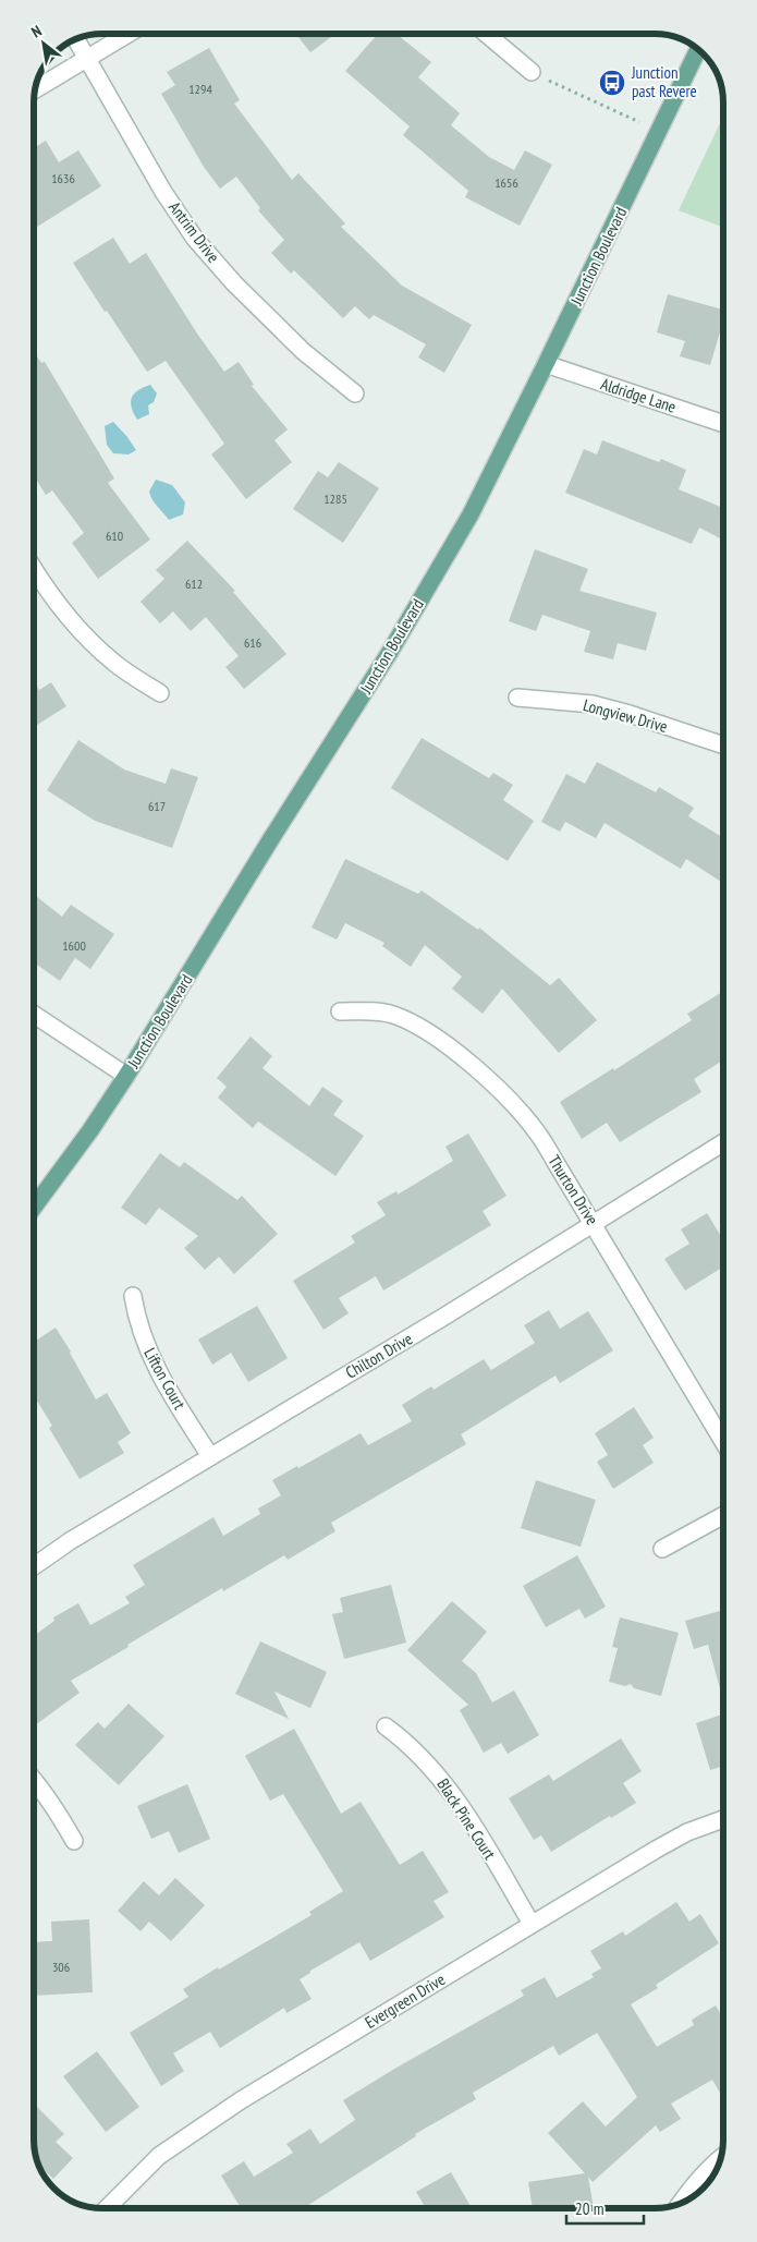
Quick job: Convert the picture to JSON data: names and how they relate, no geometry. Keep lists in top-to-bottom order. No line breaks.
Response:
{"streets":{"main road":["Junction Boulevard"],"street":["Antrim Drive","Aldridge Lane","Longview Drive","Thurton Drive","Chilton Drive","Lifton Court","Black Pine Court","Evergreen Drive"]},"crossings":[["Junction Boulevard","Aldridge Lane"],["Thurton Drive","Chilton Drive"],["Chilton Drive","Lifton Court"],["Black Pine Court","Evergreen Drive"]],"places":{"bus stop":["Junction past Revere"]},"house_numbers":["1294","1636","1656","1285","610","612","616","617","1600","306"],"scale_bar":"20 m","north":"top left"}
